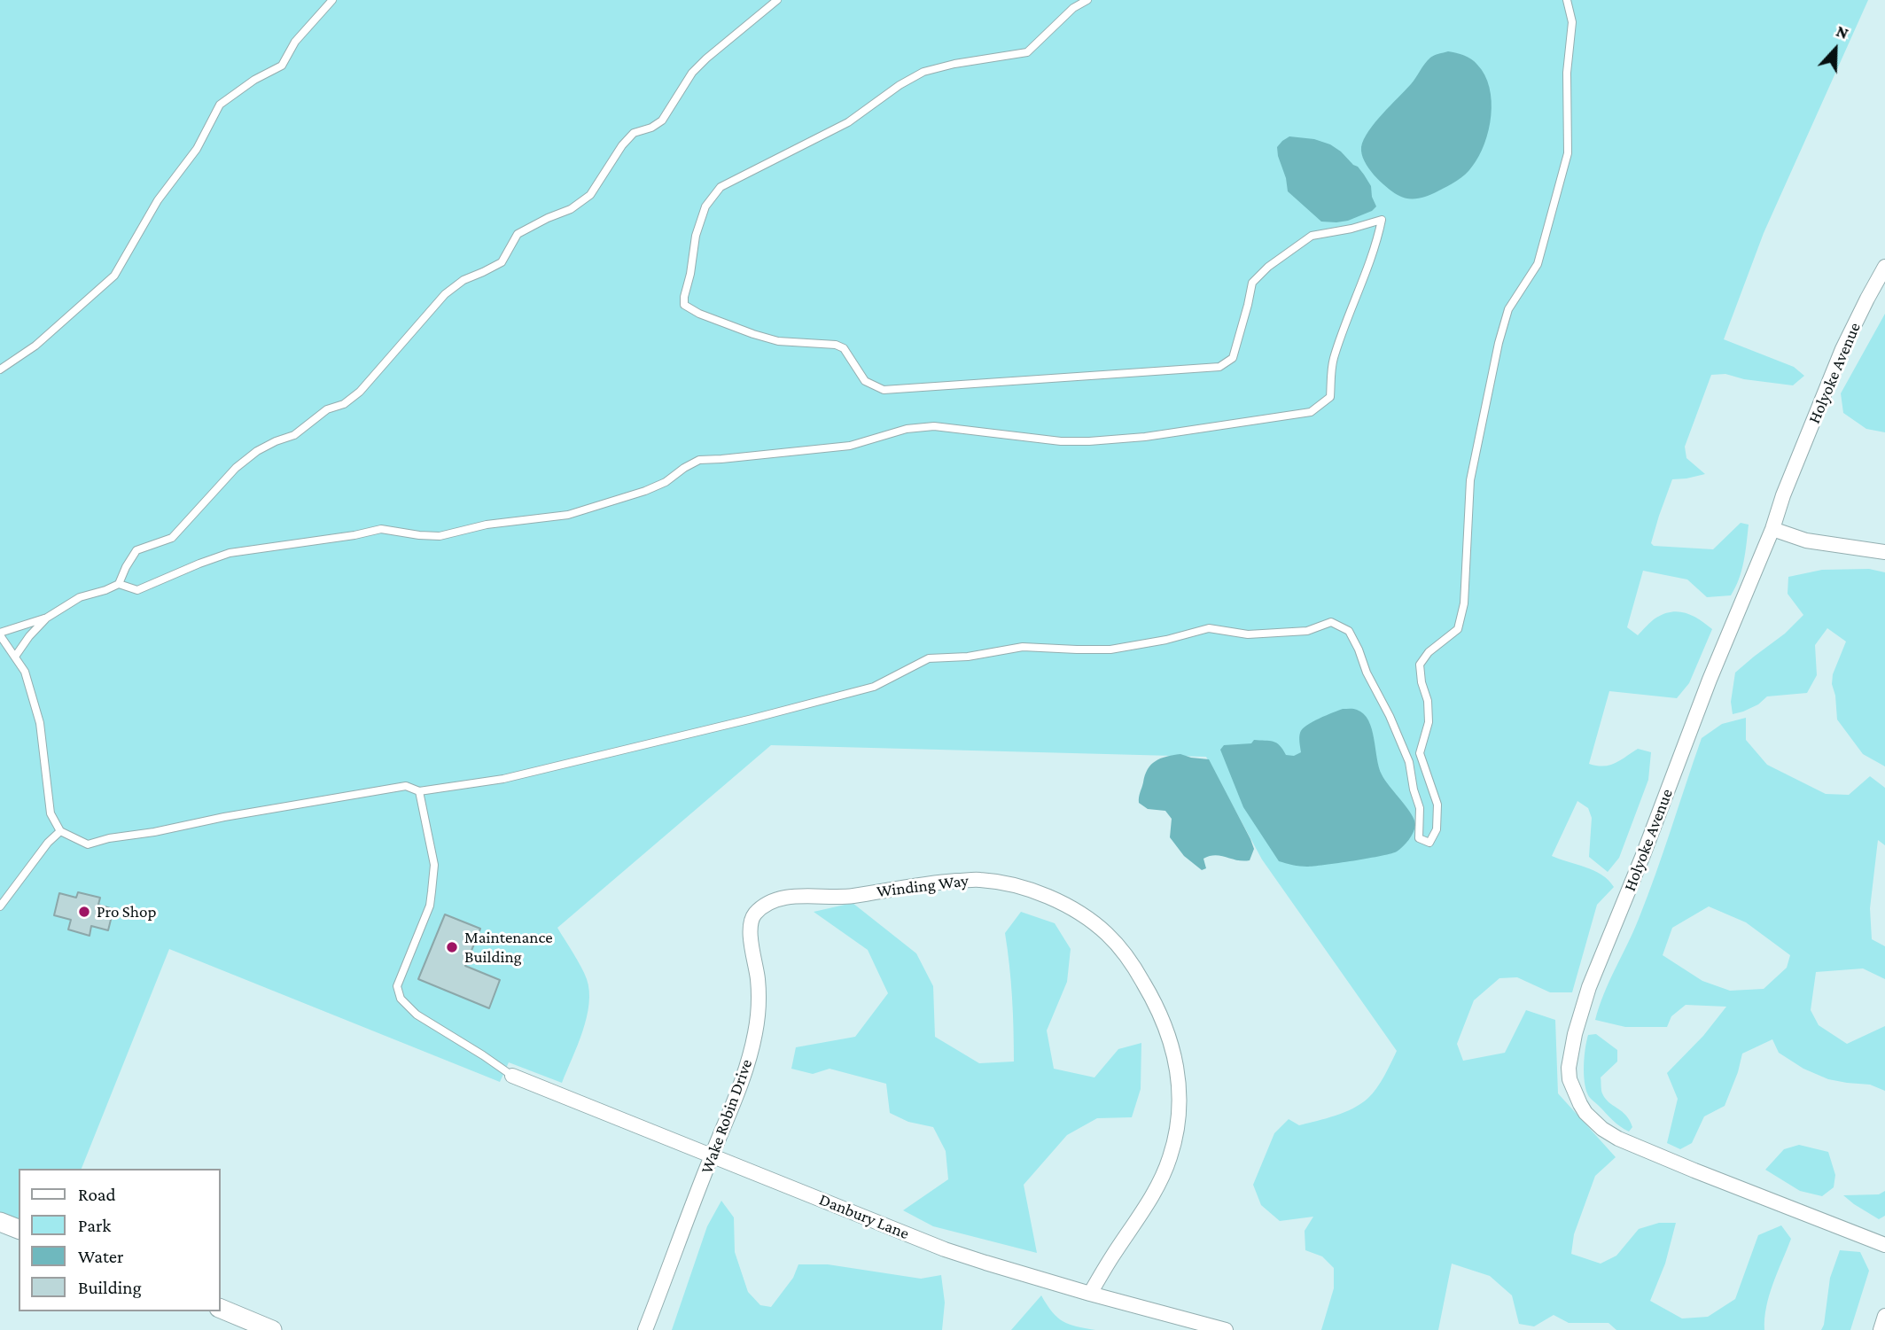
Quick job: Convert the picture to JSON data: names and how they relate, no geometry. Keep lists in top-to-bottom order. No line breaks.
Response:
{"streets":{"street":["Holyoke Avenue","Winding Way","Wake Robin Drive","Danbury Lane"]},"crossings":[["Winding Way","Wake Robin Drive"],["Winding Way","Danbury Lane"],["Wake Robin Drive","Danbury Lane"]],"places":["Pro Shop","Maintenance Building"],"legend":["Road","Park","Water","Building"],"north":"top"}
